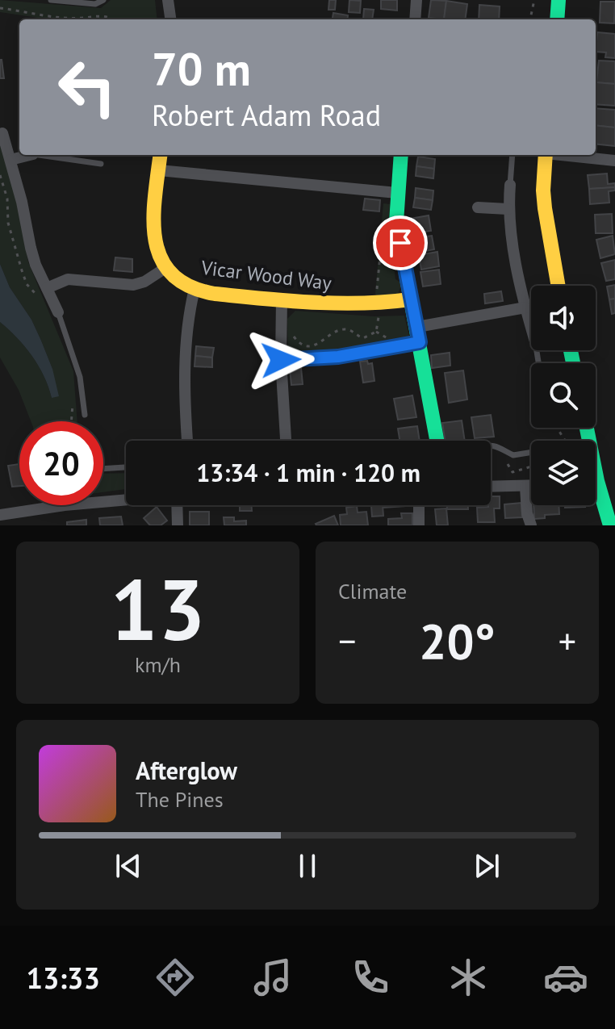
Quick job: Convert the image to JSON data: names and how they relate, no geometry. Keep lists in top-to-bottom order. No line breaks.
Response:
{"streets":{"street":["Vicar Wood Way"]},"page":{"turn":["70 m","Robert Adam Road"],"limit":"20","trip":"13:34 · 1 min · 120 m","tile":[["13","km/h"],"Climate"],"heat":["−","20°","+"],"song":["Afterglow","The Pines"],"tabs":"13:33"}}
